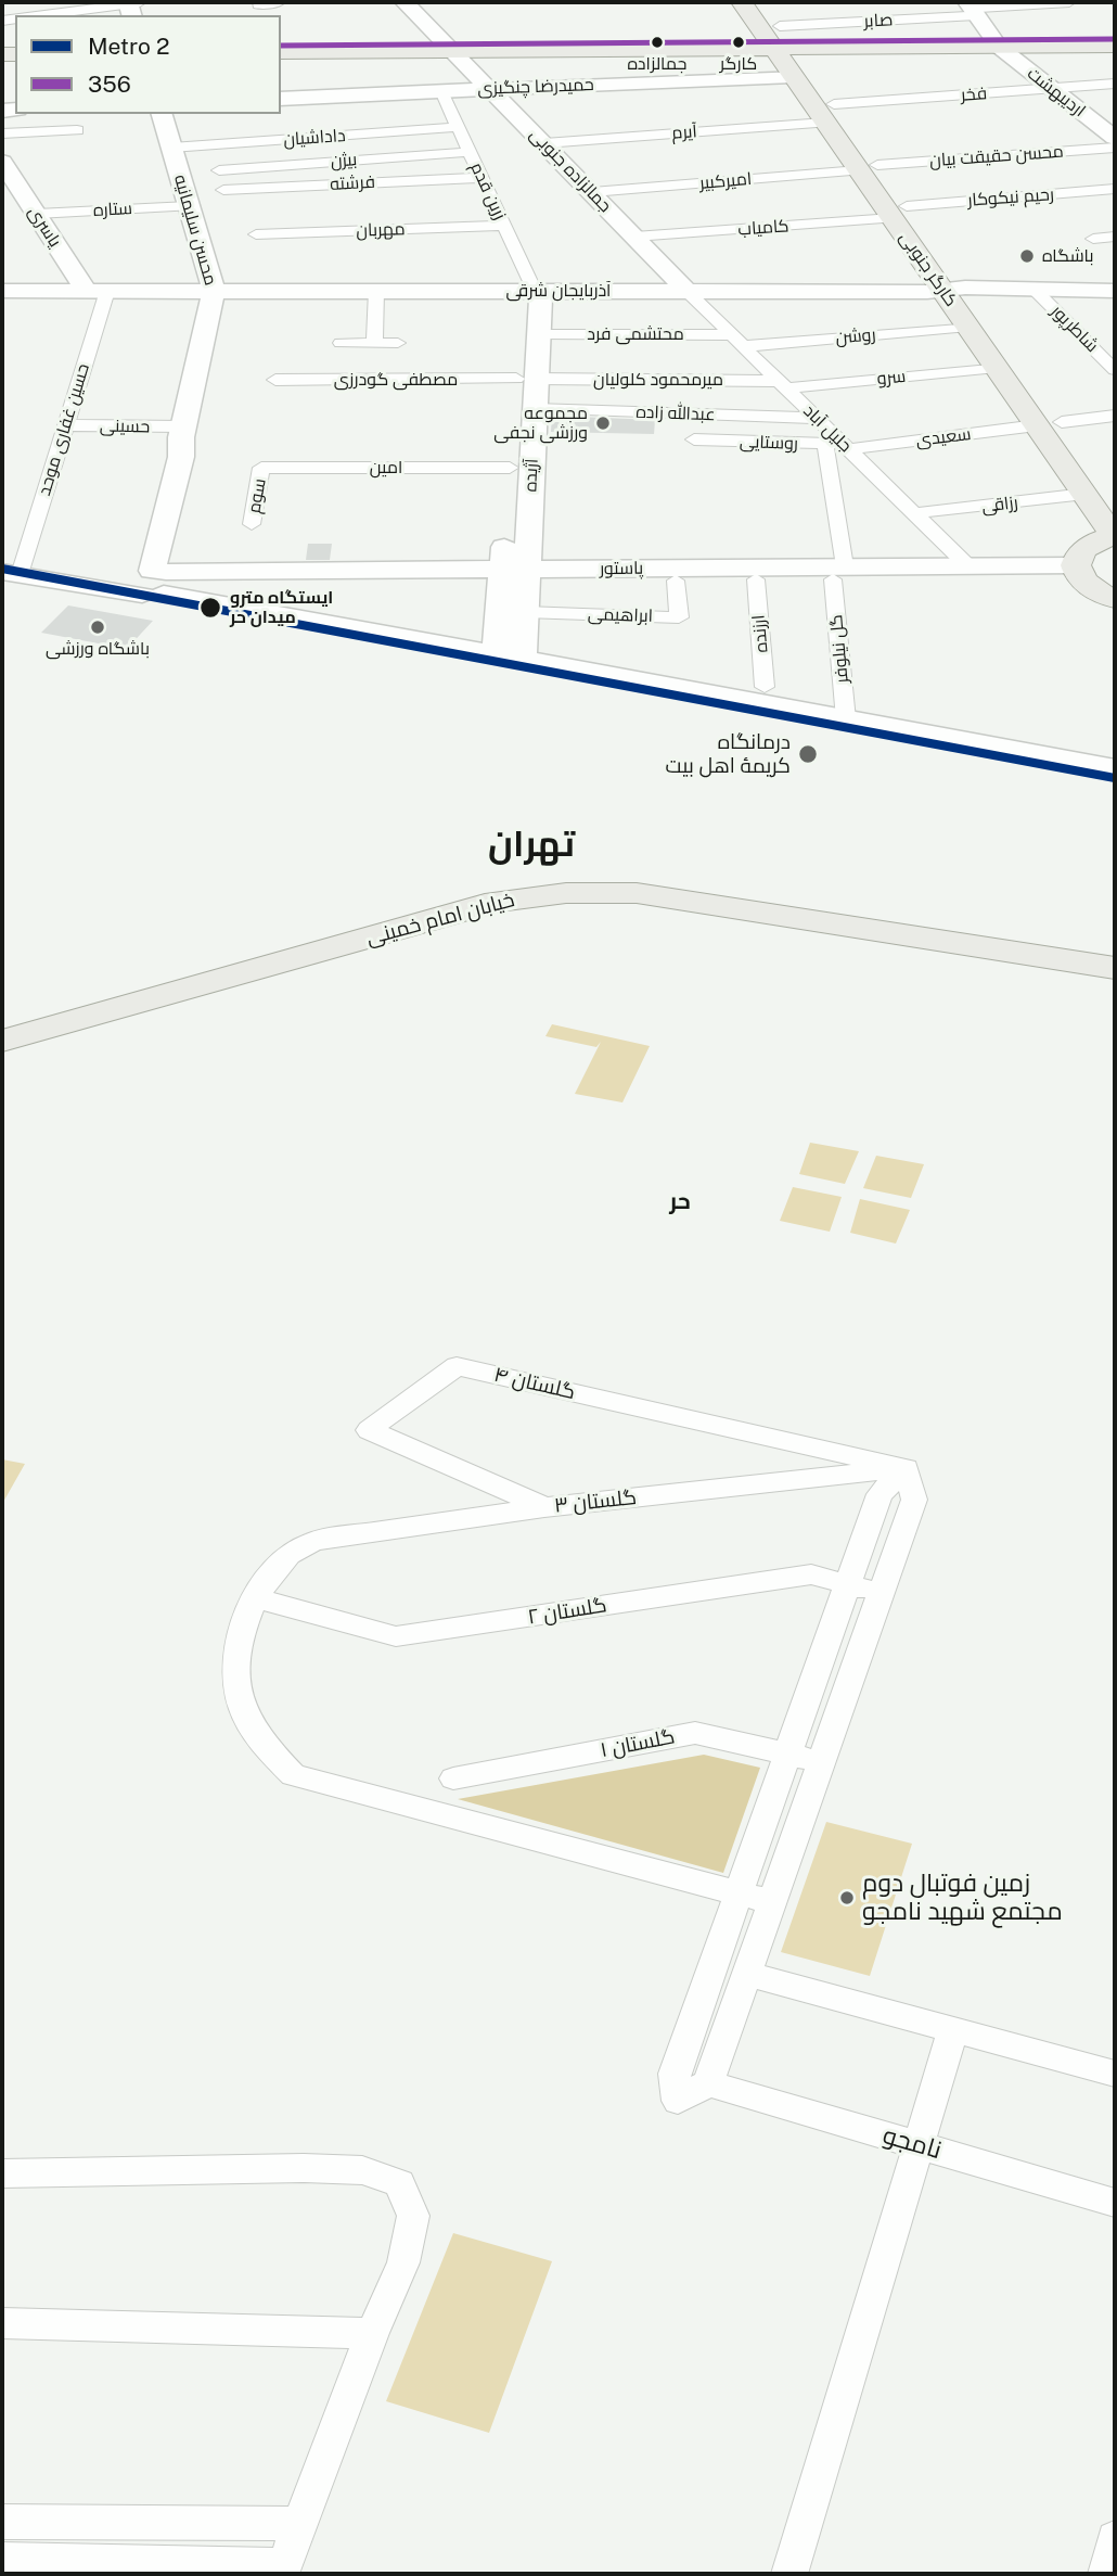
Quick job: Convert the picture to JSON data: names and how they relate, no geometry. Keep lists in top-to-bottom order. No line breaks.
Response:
{"streets":{"main road":["حمیدرضا چنگیزی","اردیبهشت","جمالزاده جنوبی","یاسری","محسن سلیمانیه","کارگر جنوبی","آذربایجان شرقی","آژیده","پاستور","خیابان امام خمینی"],"street":["صابر","فخر","آیرم","داداشیان","محسن حقیقت بیان","بیژن","امیرکبیر","فرشته","زرین قدم","رحیم نیکوکار","ستاره","کامیاب","مهربان","شاطرپور","محتشمی فرد","روشن","سرو","مصطفی گودرزی","میرمحمود کلولیان","عبدالله زاده","حسینی","جلیل آباد","حسین غفاری موحد","سعیدی","روستایی","امین","سوم","رزاقی","ابراهیمی","ارزنده","گل نیلوفر","گلستان ۴","گلستان ۳","گلستان ۲","گلستان ۱","نامجو"]},"crossings":[["صابر","اردیبهشت"],["صابر","کارگر جنوبی"],["حمیدرضا چنگیزی","جمالزاده جنوبی"],["حمیدرضا چنگیزی","زرین قدم"],["حمیدرضا چنگیزی","کارگر جنوبی"],["اردیبهشت","فخر"],["اردیبهشت","محسن حقیقت بیان"],["فخر","آیرم"],["فخر","کارگر جنوبی"],["آیرم","جمالزاده جنوبی"],["آیرم","کارگر جنوبی"],["داداشیان","زرین قدم"],["داداشیان","محسن سلیمانیه"],["محسن حقیقت بیان","امیرکبیر"],["محسن حقیقت بیان","کارگر جنوبی"],["بیژن","زرین قدم"],["جمالزاده جنوبی","امیرکبیر"],["جمالزاده جنوبی","کامیاب"],["جمالزاده جنوبی","آذربایجان شرقی"],["جمالزاده جنوبی","جلیل آباد"],["امیرکبیر","کارگر جنوبی"],["فرشته","زرین قدم"],["زرین قدم","مهربان"],["زرین قدم","آذربایجان شرقی"],["زرین قدم","آژیده"],["رحیم نیکوکار","کامیاب"],["رحیم نیکوکار","کارگر جنوبی"],["ستاره","یاسری"],["ستاره","محسن سلیمانیه"],["یاسری","آذربایجان شرقی"],["یاسری","حسین غفاری موحد"],["کامیاب","کارگر جنوبی"],["محسن سلیمانیه","آذربایجان شرقی"],["محسن سلیمانیه","حسینی"],["محسن سلیمانیه","پاستور"],["کارگر جنوبی","آذربایجان شرقی"],["کارگر جنوبی","روشن"],["کارگر جنوبی","سرو"],["کارگر جنوبی","سعیدی"],["کارگر جنوبی","رزاقی"],["آذربایجان شرقی","شاطرپور"],["آذربایجان شرقی","جلیل آباد"],["آذربایجان شرقی","حسین غفاری موحد"],["آذربایجان شرقی","آژیده"],["محتشمی فرد","روشن"],["محتشمی فرد","جلیل آباد"],["محتشمی فرد","آژیده"],["روشن","جلیل آباد"],["سرو","میرمحمود کلولیان"],["سرو","جلیل آباد"],["مصطفی گودرزی","میرمحمود کلولیان"],["مصطفی گودرزی","آژیده"],["میرمحمود کلولیان","جلیل آباد"],["میرمحمود کلولیان","آژیده"],["عبدالله زاده","جلیل آباد"],["عبدالله زاده","آژیده"],["حسینی","حسین غفاری موحد"],["جلیل آباد","سعیدی"],["جلیل آباد","روستایی"],["جلیل آباد","رزاقی"],["جلیل آباد","پاستور"],["سعیدی","روستایی"],["روستایی","گل نیلوفر"],["امین","آژیده"],["امین","سوم"],["آژیده","پاستور"],["آژیده","ابراهیمی"],["پاستور","ابراهیمی"],["پاستور","ارزنده"],["پاستور","گل نیلوفر"],["گلستان ۴","گلستان ۳"],["گلستان ۳","گلستان ۲"]],"districts":["تهران","حر"],"places":["جمالزاده","کارگر","باشگاه","مجموعه ورزشی نجفی","ایستگاه مترو میدان حر","باشگاه ورزشی","درمانگاه کریمهٔ اهل بیت","زمین فوتبال دوم مجتمع شهید نامجو"],"lines":["transit line 356","metro line 2"],"legend":["Metro 2","356"]}
